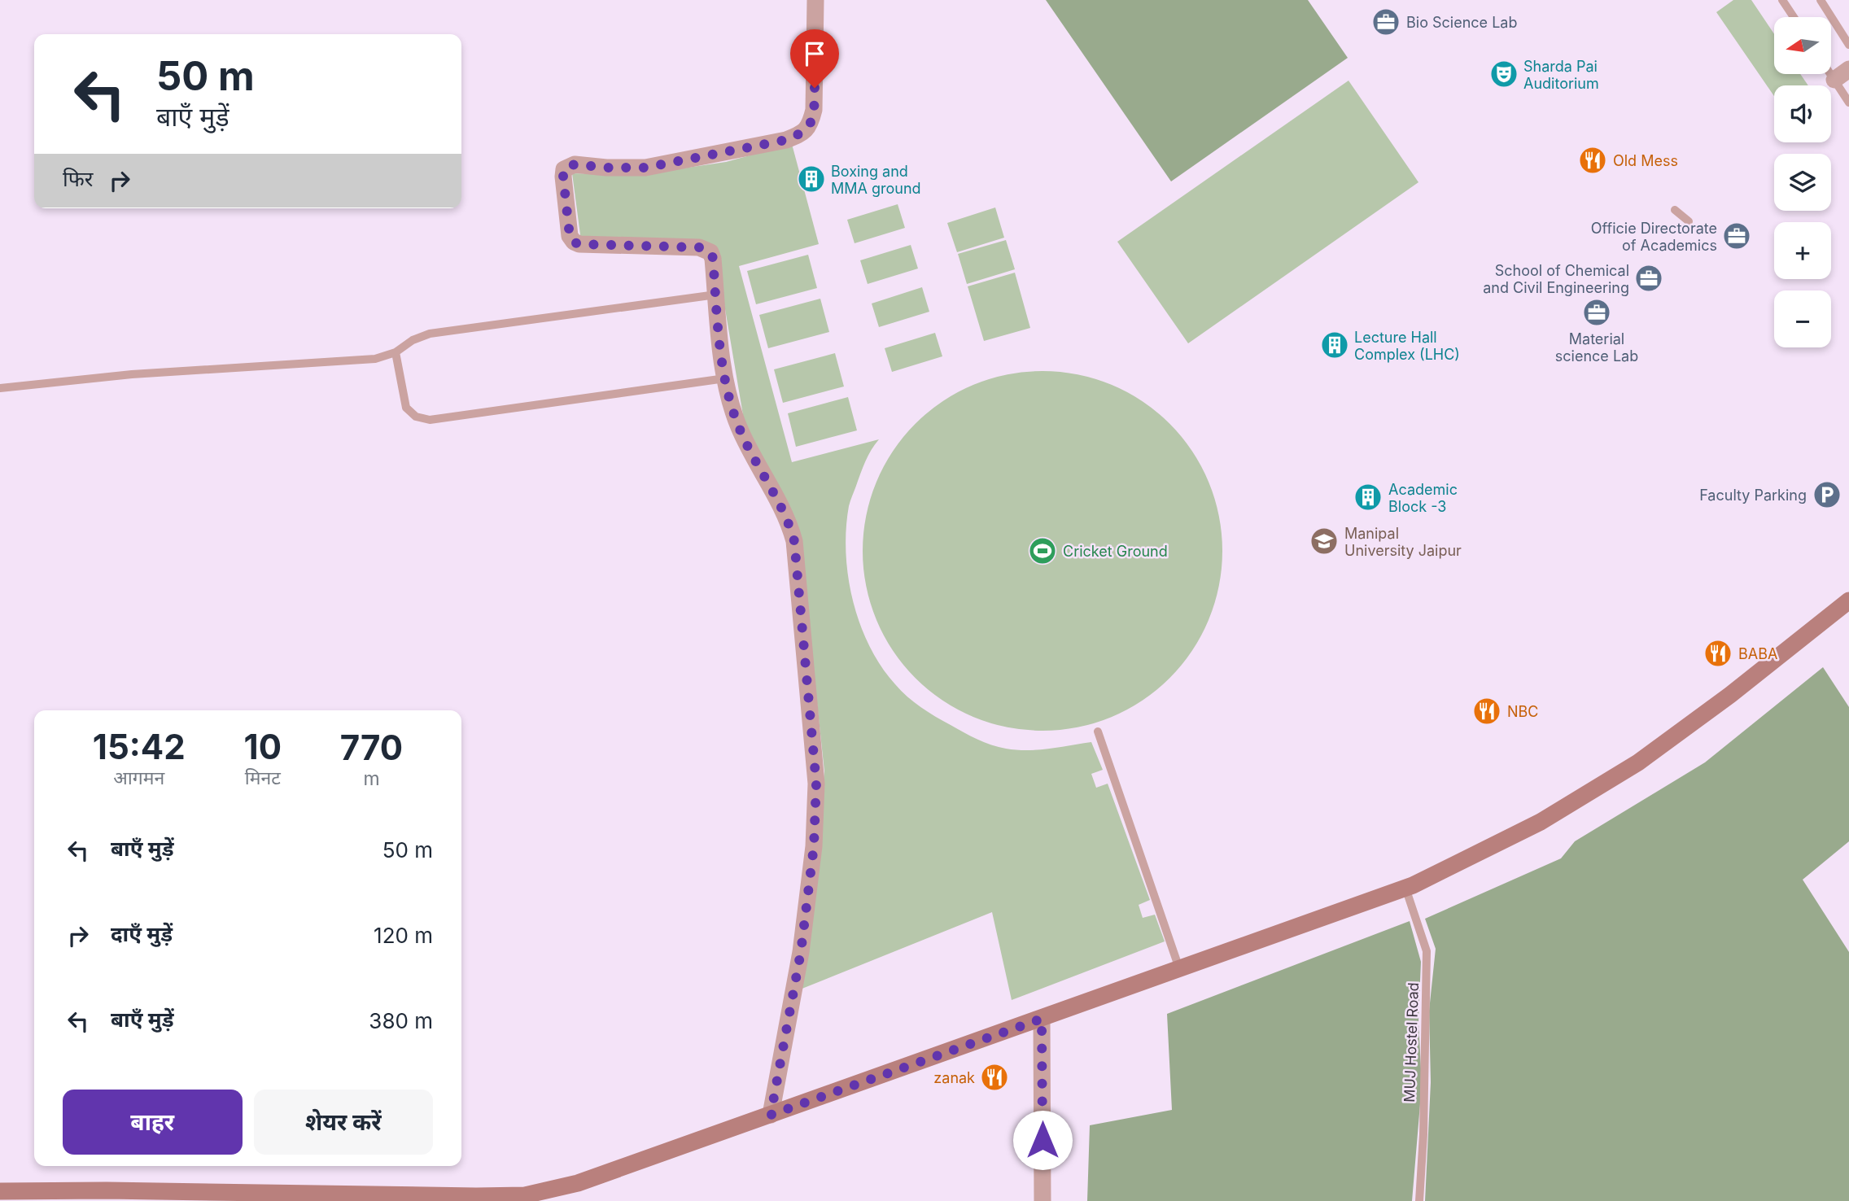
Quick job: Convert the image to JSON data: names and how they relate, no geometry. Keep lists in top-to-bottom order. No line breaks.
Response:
{"streets":{"lane":["MUJ Hostel Road"]},"places":{"office":["Bio Science Lab","Officie Directorate of Academics","School of Chemical and Civil Engineering","Material science Lab"],"theatre":["Sharda Pai Auditorium"],"restaurant":["Old Mess","BABA","NBC","zanak"],"building":["Boxing and MMA ground","Lecture Hall Complex (LHC)","Academic Block -3"],"parking":["Faculty Parking"],"school or university":["Manipal University Jaipur"],"sports":["Cricket Ground"]},"north":"left","page":{"map_buttons":["+","−"],"turn":["50 m","बाएँ मुड़ें"],"then":"फिर","eta":["15:42","आगमन","10","मिनट","770","m"],"list":[{"name":"बाएँ मुड़ें","value":"50 m"},{"name":"दाएँ मुड़ें","value":"120 m"},{"name":"बाएँ मुड़ें","value":"380 m"}],"buttons":["बाहर","शेयर करें"]}}
